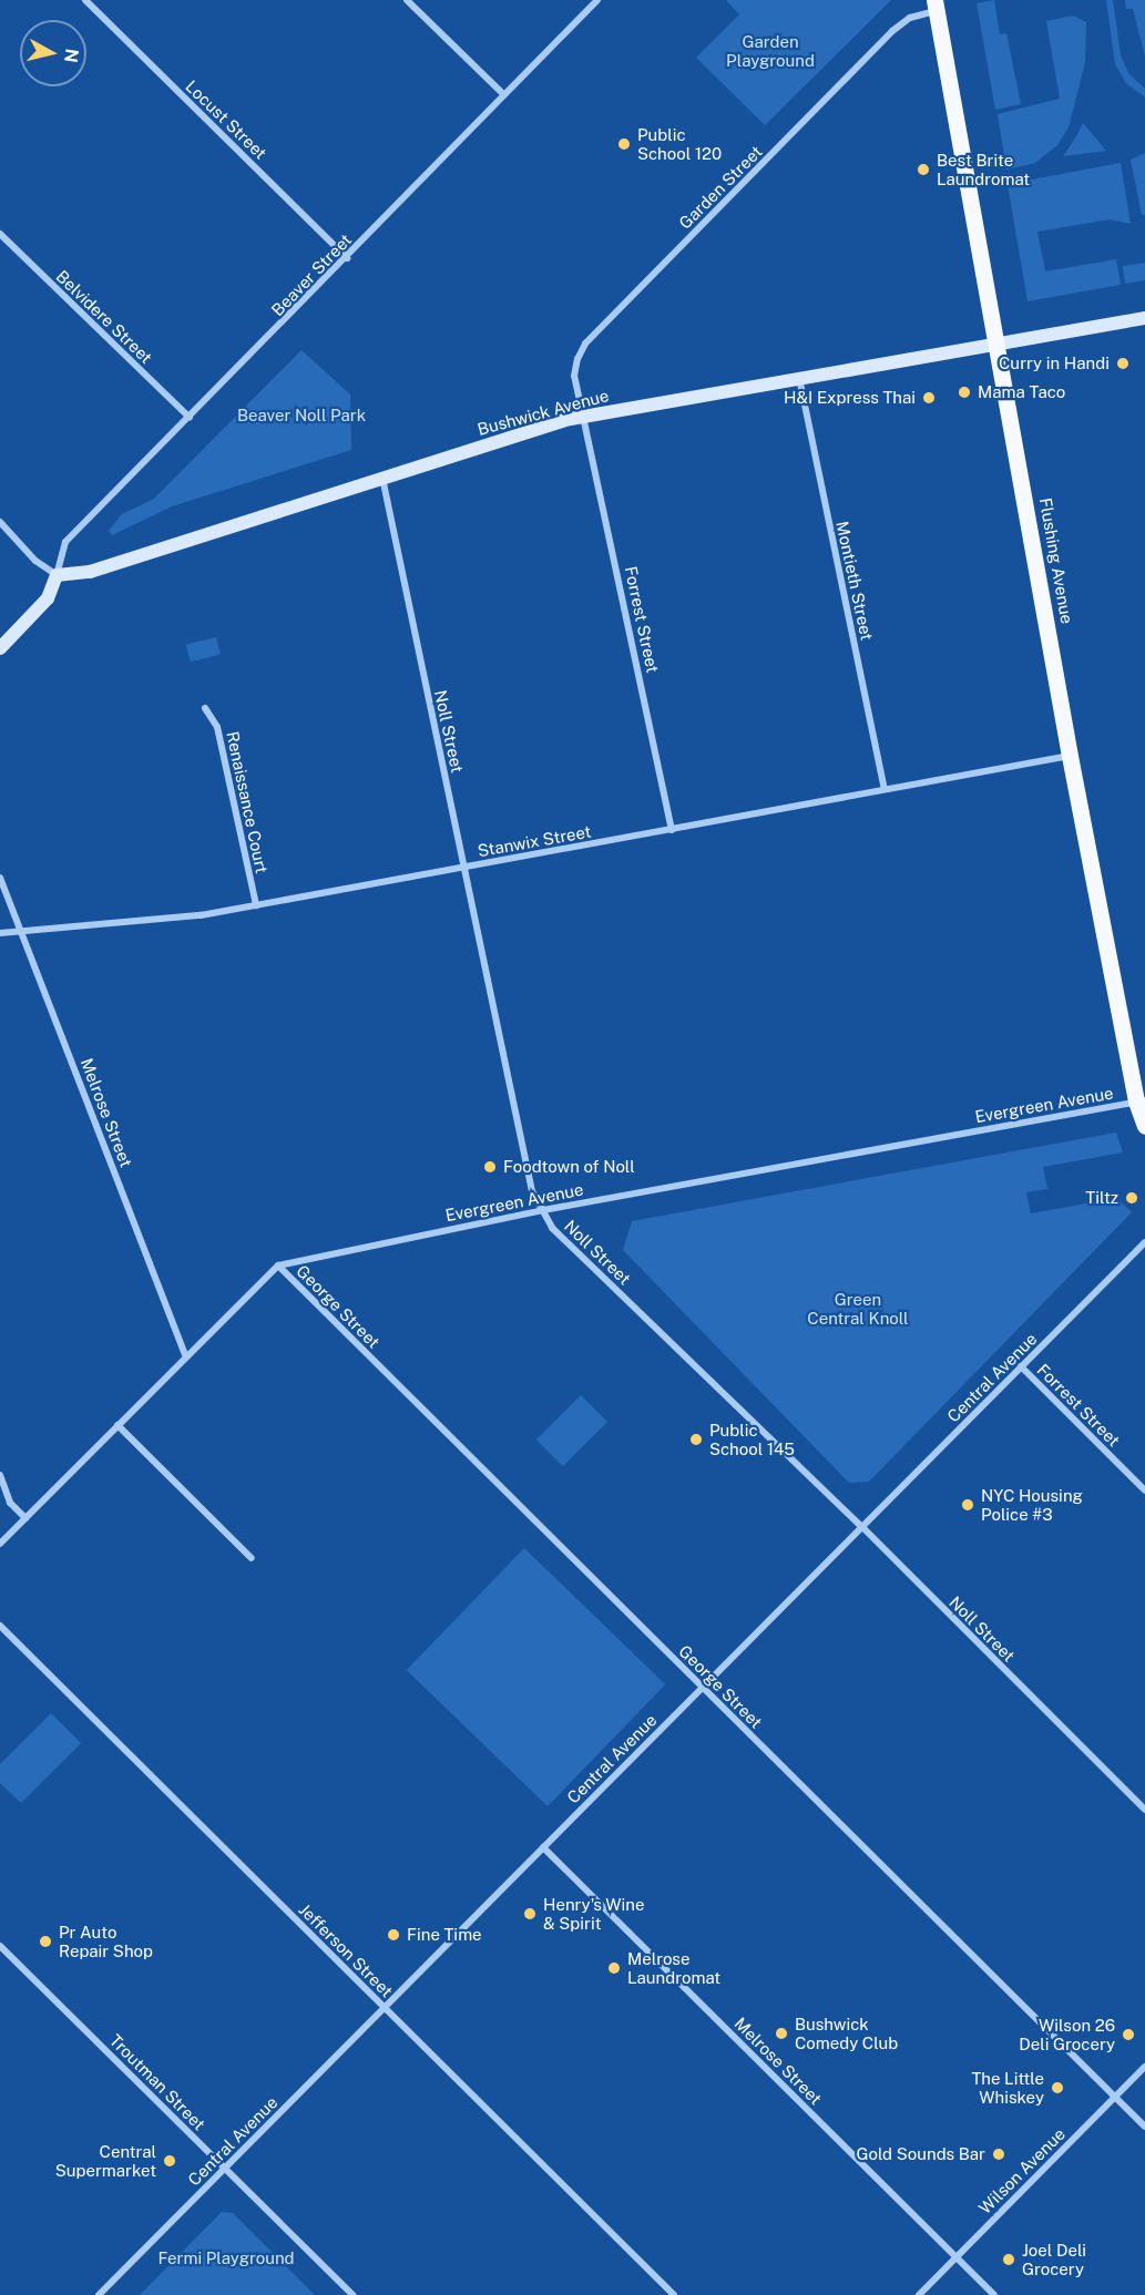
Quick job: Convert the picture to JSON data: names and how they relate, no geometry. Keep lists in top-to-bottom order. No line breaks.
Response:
{"streets":{"main road":["Bushwick Avenue","Flushing Avenue"],"street":["Locust Street","Garden Street","Beaver Street","Belvidere Street","Montieth Street","Forrest Street","Noll Street","Renaissance Court","Stanwix Street","Evergreen Avenue","Melrose Street","George Street","Central Avenue","Jefferson Street","Troutman Street","Wilson Avenue"]},"crossings":[["Locust Street","Beaver Street"],["Garden Street","Bushwick Avenue"],["Garden Street","Flushing Avenue"],["Garden Street","Forrest Street"],["Beaver Street","Belvidere Street"],["Beaver Street","Bushwick Avenue"],["Bushwick Avenue","Flushing Avenue"],["Bushwick Avenue","Montieth Street"],["Bushwick Avenue","Forrest Street"],["Bushwick Avenue","Noll Street"],["Flushing Avenue","Stanwix Street"],["Flushing Avenue","Evergreen Avenue"],["Montieth Street","Stanwix Street"],["Forrest Street","Stanwix Street"],["Forrest Street","Central Avenue"],["Noll Street","Stanwix Street"],["Noll Street","Evergreen Avenue"],["Noll Street","Central Avenue"],["Renaissance Court","Stanwix Street"],["Stanwix Street","Melrose Street"],["Evergreen Avenue","George Street"],["Melrose Street","Central Avenue"],["Melrose Street","Wilson Avenue"],["George Street","Central Avenue"],["George Street","Wilson Avenue"],["Central Avenue","Jefferson Street"],["Central Avenue","Troutman Street"]],"parks":["Garden Playground","Beaver Noll Park","Green Central Knoll","Fermi Playground"],"places":["Public School 120","Best Brite Laundromat","Curry in Handi","Mama Taco","H&I Express Thai","Foodtown of Noll","Tiltz","Public School 145","NYC Housing Police #3","Henry's Wine & Spirit","Fine Time","Pr Auto Repair Shop","Melrose Laundromat","Bushwick Comedy Club","Wilson 26 Deli Grocery","The Little Whiskey","Gold Sounds Bar","Central Supermarket","Joel Deli Grocery"],"north":"right"}
